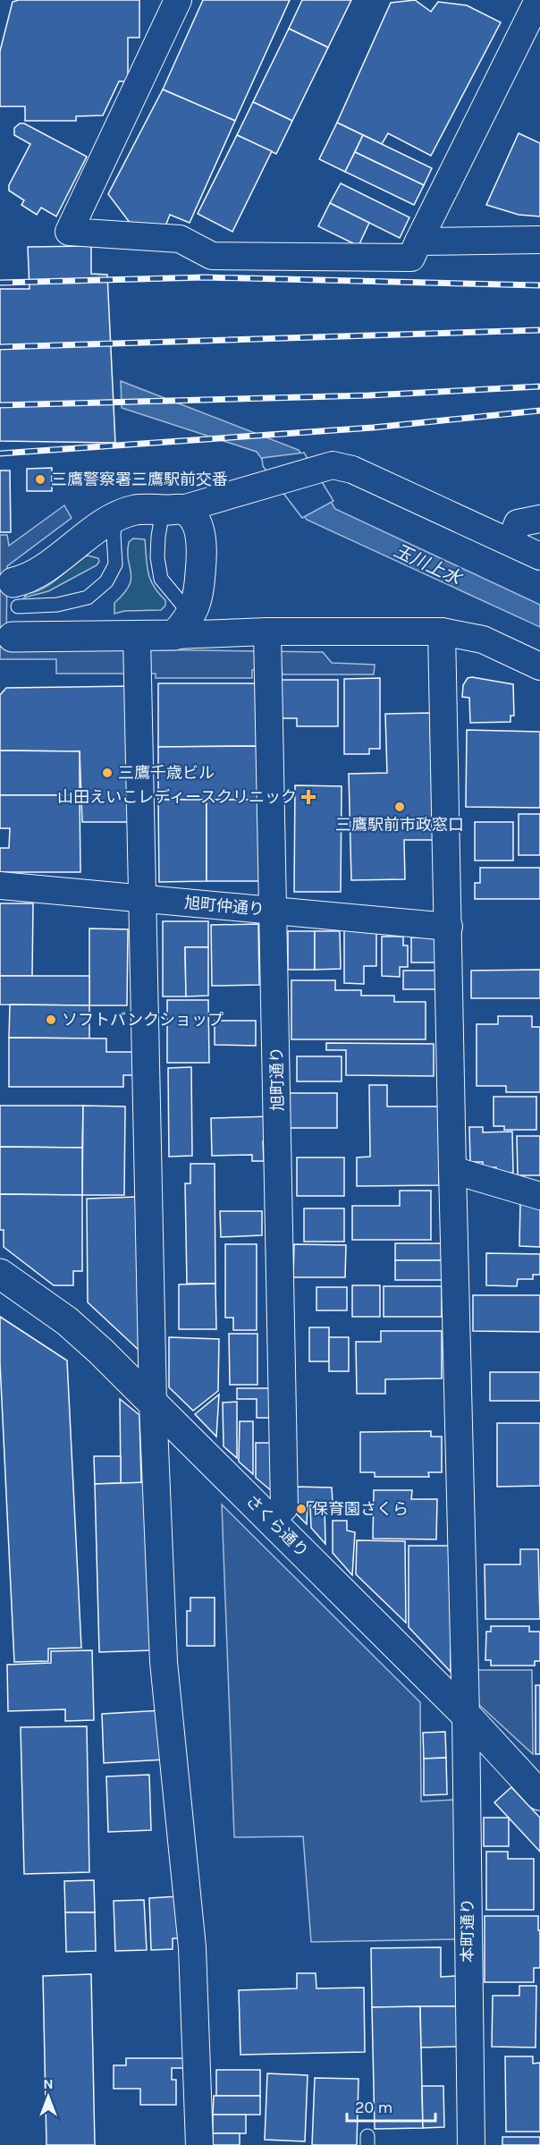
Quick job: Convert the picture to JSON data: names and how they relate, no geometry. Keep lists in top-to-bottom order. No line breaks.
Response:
{"streets":{"street":["旭町仲通り","旭町通り","さくら通り","本町通り"]},"crossings":[["旭町仲通り","旭町通り"],["旭町仲通り","本町通り"],["旭町通り","さくら通り"],["さくら通り","本町通り"]],"water":["玉川上水"],"places":{"other":["三鷹警察署三鷹駅前交番","三鷹千歳ビル","三鷹駅前市政窓口","ソフトバンクショップ","保育園さくら"],"health":["山田えいこレディースクリニック"]},"scale_bar":"20 m","north":"top"}
